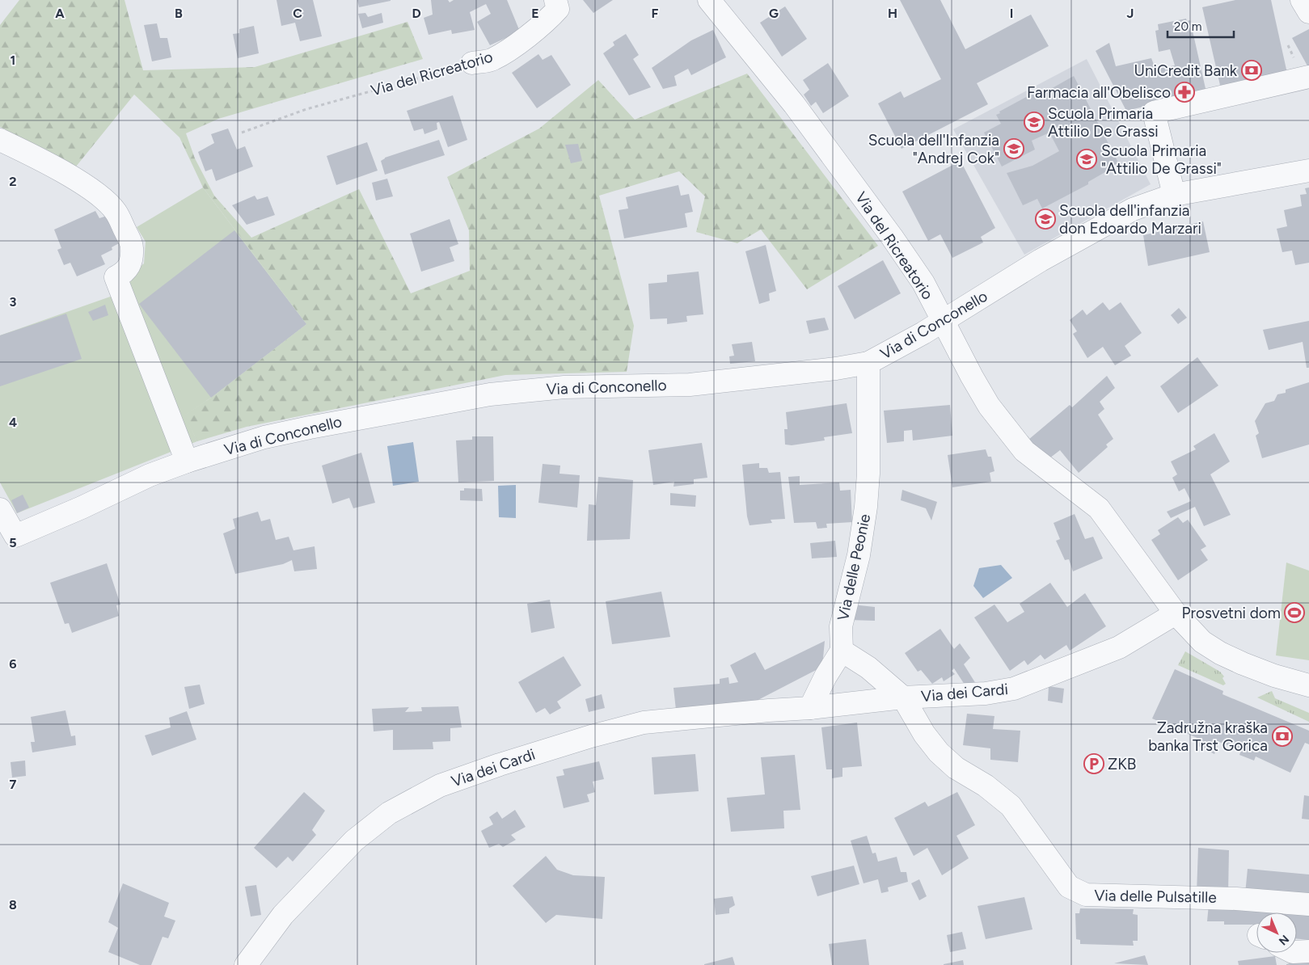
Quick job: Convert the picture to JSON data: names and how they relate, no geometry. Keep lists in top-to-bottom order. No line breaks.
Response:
{"streets":{"street":["Via del Ricreatorio","Via di Conconello","Via delle Peonie","Via dei Cardi","Via delle Pulsatille"]},"crossings":[["Via del Ricreatorio","Via di Conconello"],["Via del Ricreatorio","Via dei Cardi"],["Via di Conconello","Via delle Peonie"],["Via delle Peonie","Via delle Pulsatille"],["Via dei Cardi","Via delle Pulsatille"]],"places":{"bank":["UniCredit Bank","Zadružna kraška banka Trst Gorica"],"pharmacy":["Farmacia all'Obelisco"],"school or university":["Scuola Primaria Attilio De Grassi","Scuola dell'Infanzia \"Andrej Cok\"","Scuola Primaria \"Attilio De Grassi\"","Scuola dell'infanzia don Edoardo Marzari"],"sports":["Prosvetni dom"],"parking":["ZKB"]},"scale_bar":"20 m","north":"bottom right","grid":{"columns":["A","B","C","D","E","F","G","H","I","J"],"rows":["1","2","3","4","5","6","7","8"]}}
